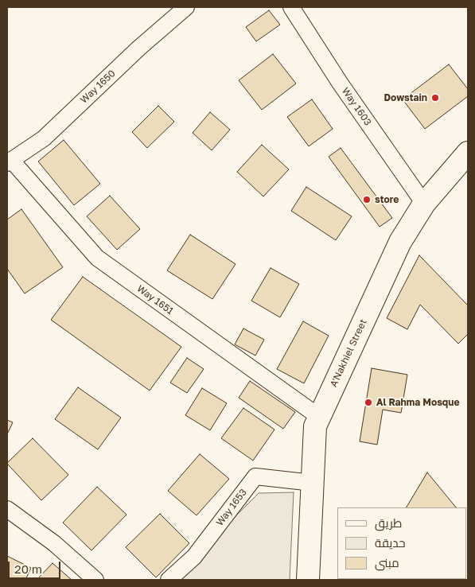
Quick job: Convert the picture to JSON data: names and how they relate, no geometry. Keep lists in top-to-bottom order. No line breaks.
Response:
{"streets":{"street":["Way 1650","Way 1603","Way 1651","A'Nakhiel Street","Way 1653"]},"crossings":[["Way 1650","Way 1651"],["Way 1603","A'Nakhiel Street"],["Way 1651","A'Nakhiel Street"],["A'Nakhiel Street","Way 1653"]],"places":["Dowstain","store","Al Rahma Mosque"],"legend":["طريق","حديقة","مبنى"],"scale_bar":"20 m"}
